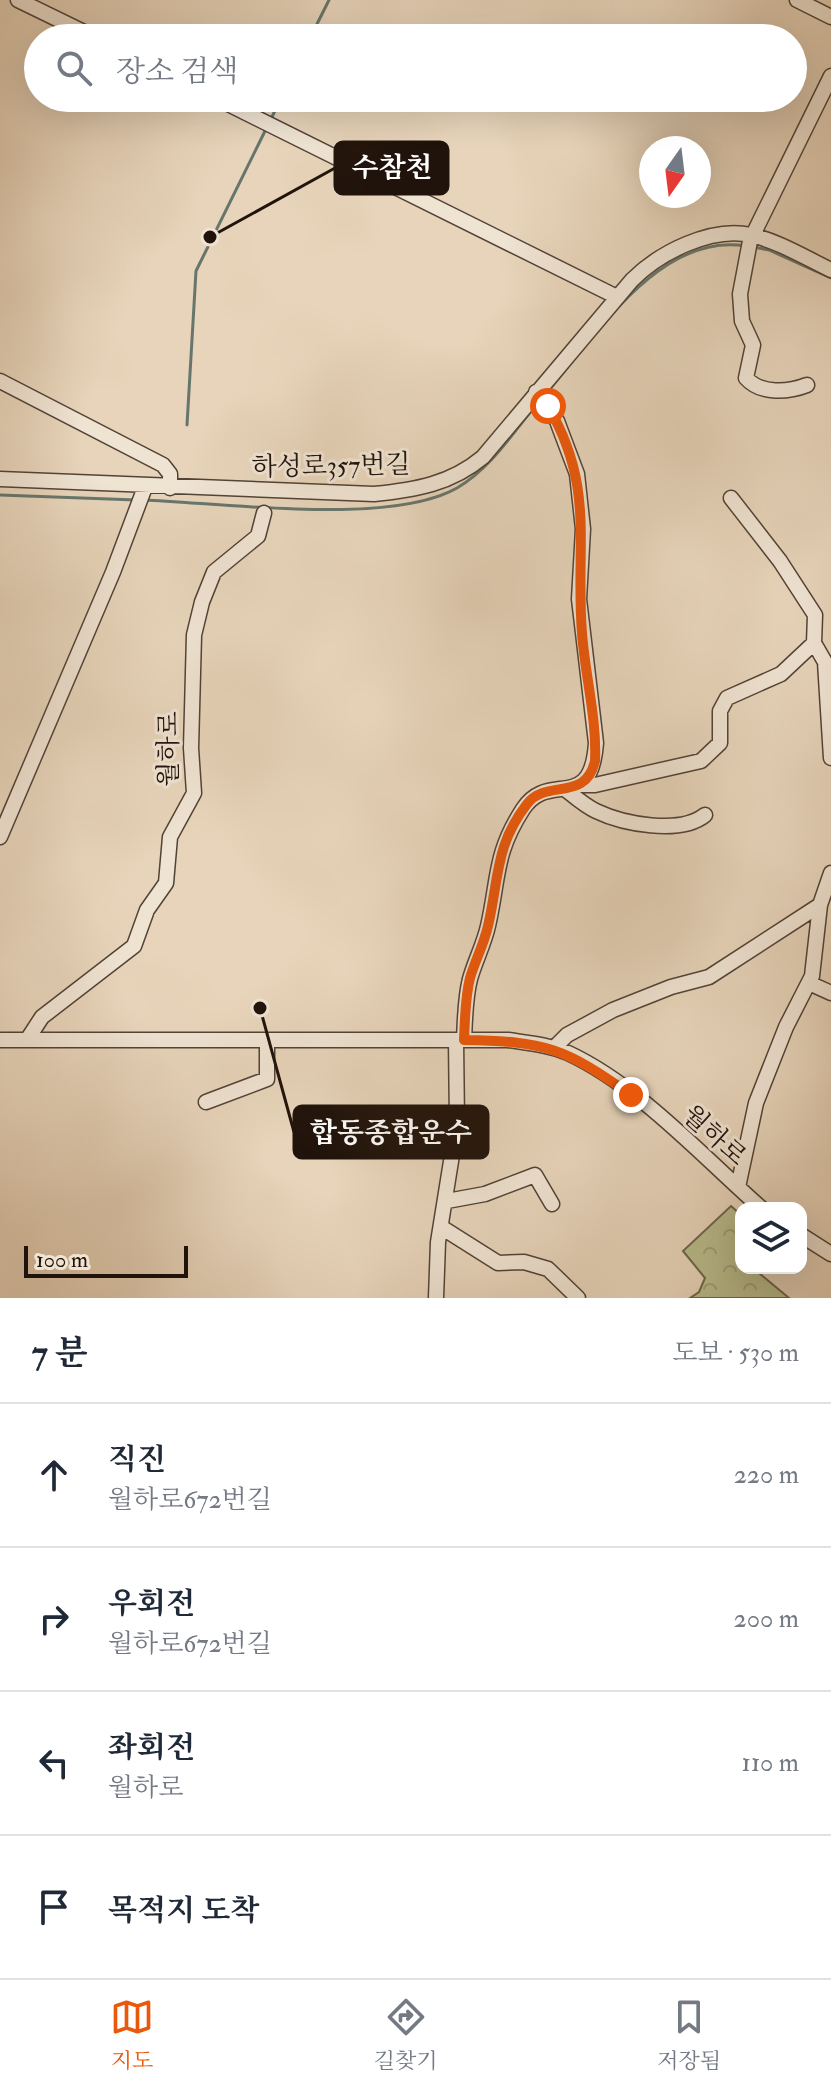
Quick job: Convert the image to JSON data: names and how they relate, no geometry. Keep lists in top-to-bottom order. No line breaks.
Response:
{"streets":{"street":["하성로357번길","월하로"]},"places":["수참천","합동종합운수"],"scale_bar":"100 m","north":"bottom","page":{"search":"장소 검색","scale":"100 m","heading":["7 분","도보 · 530 m"],"list":[["직진","월하로672번길","220 m"],["우회전","월하로672번길","200 m"],["좌회전","월하로","110 m"],"목적지 도착"],"nav":["지도","길찾기","저장됨"]}}
